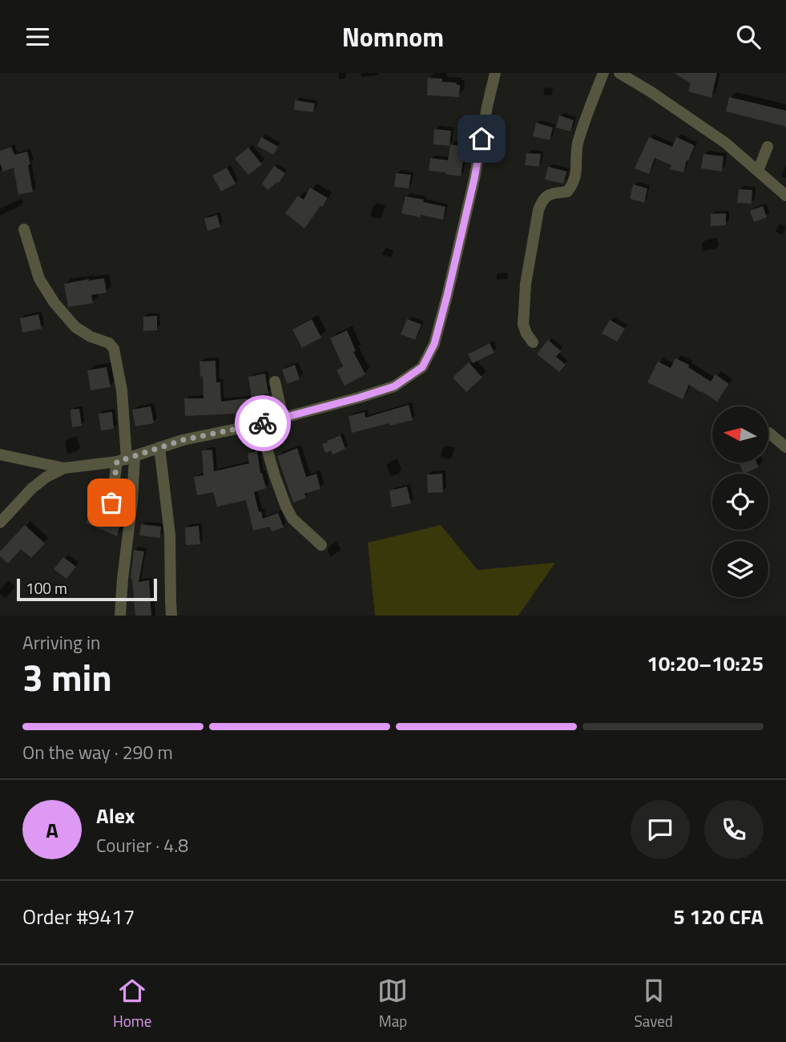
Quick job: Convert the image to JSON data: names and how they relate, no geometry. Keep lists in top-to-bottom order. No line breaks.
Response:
{"scale_bar":"100 m","north":"left","page":{"header":"Nomnom","scale":"100 m","heading":["3 min","Arriving in","10:20–10:25"],"panel":["Alex","Courier · 4.8","Order #9417","5 120 CFA"],"bar":"On the way · 290 m","round":"A","tabs":["Home","Map","Saved"]}}
